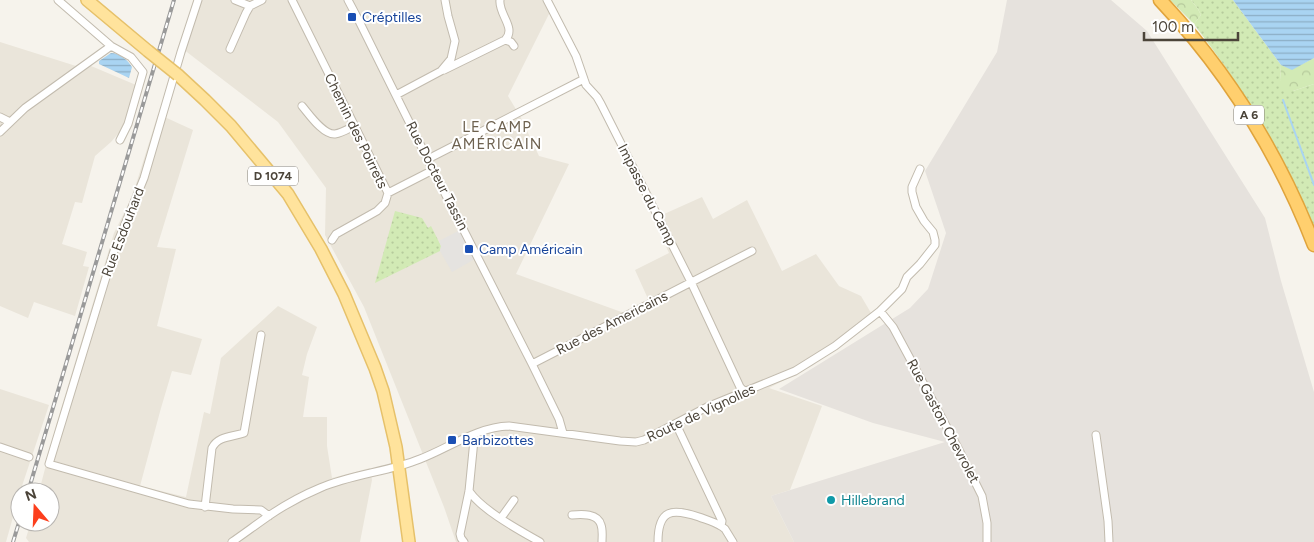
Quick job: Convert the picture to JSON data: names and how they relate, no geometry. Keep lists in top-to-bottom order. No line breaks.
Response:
{"streets":{"highway":["A 6"],"main road":["D 1074"],"street":["Chemin des Poirrets","Rue Docteur Tassin","Impasse du Camp","Rue Esdouhard","Rue des Americains","Route de Vignolles","Rue Gaston Chevrolet"]},"crossings":[["D 1074","Route de Vignolles"],["Rue Docteur Tassin","Rue des Americains"],["Rue Docteur Tassin","Route de Vignolles"],["Impasse du Camp","Rue des Americains"],["Impasse du Camp","Route de Vignolles"],["Route de Vignolles","Rue Gaston Chevrolet"]],"districts":["LE CAMP AMÉRICAIN"],"places":{"transit":["Créptilles","Camp Américain","Barbizottes"],"other":["Hillebrand"]},"scale_bar":"100 m","north":"top"}
